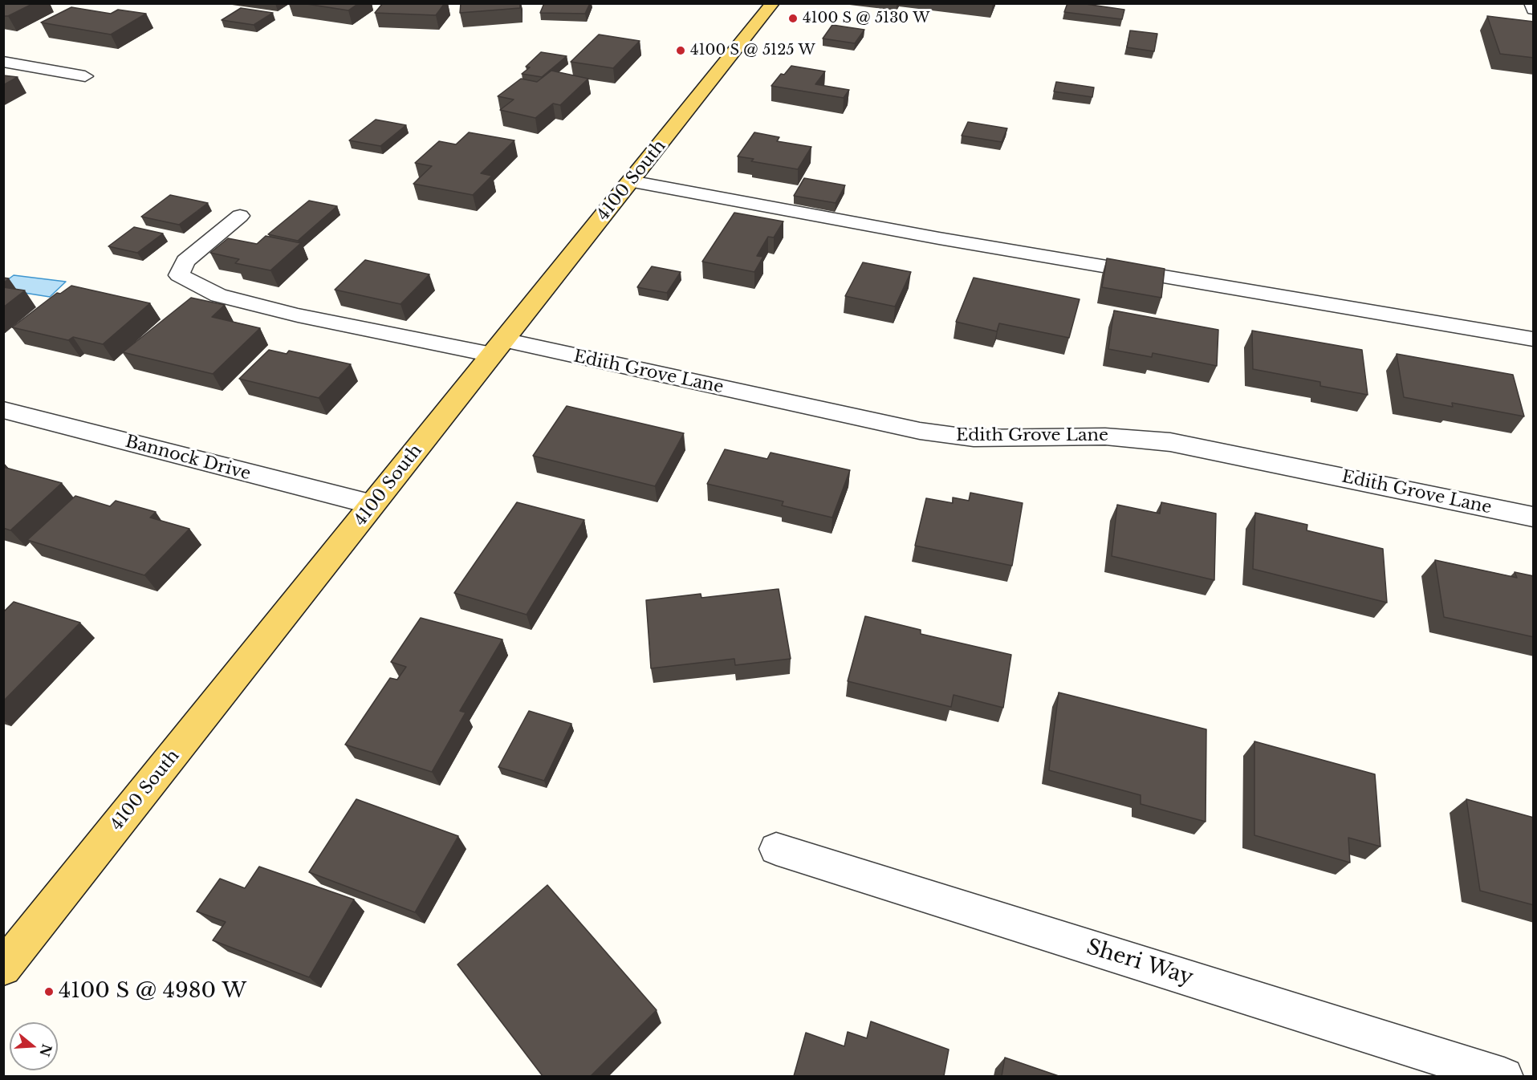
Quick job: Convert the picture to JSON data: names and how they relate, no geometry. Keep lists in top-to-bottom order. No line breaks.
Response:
{"streets":{"main road":["4100 South"],"street":["Edith Grove Lane","Bannock Drive","Sheri Way"]},"crossings":[["4100 South","Edith Grove Lane"],["4100 South","Bannock Drive"]],"places":["4100 S @ 5130 W","4100 S @ 5125 W","4100 S @ 4980 W"],"north":"right"}
